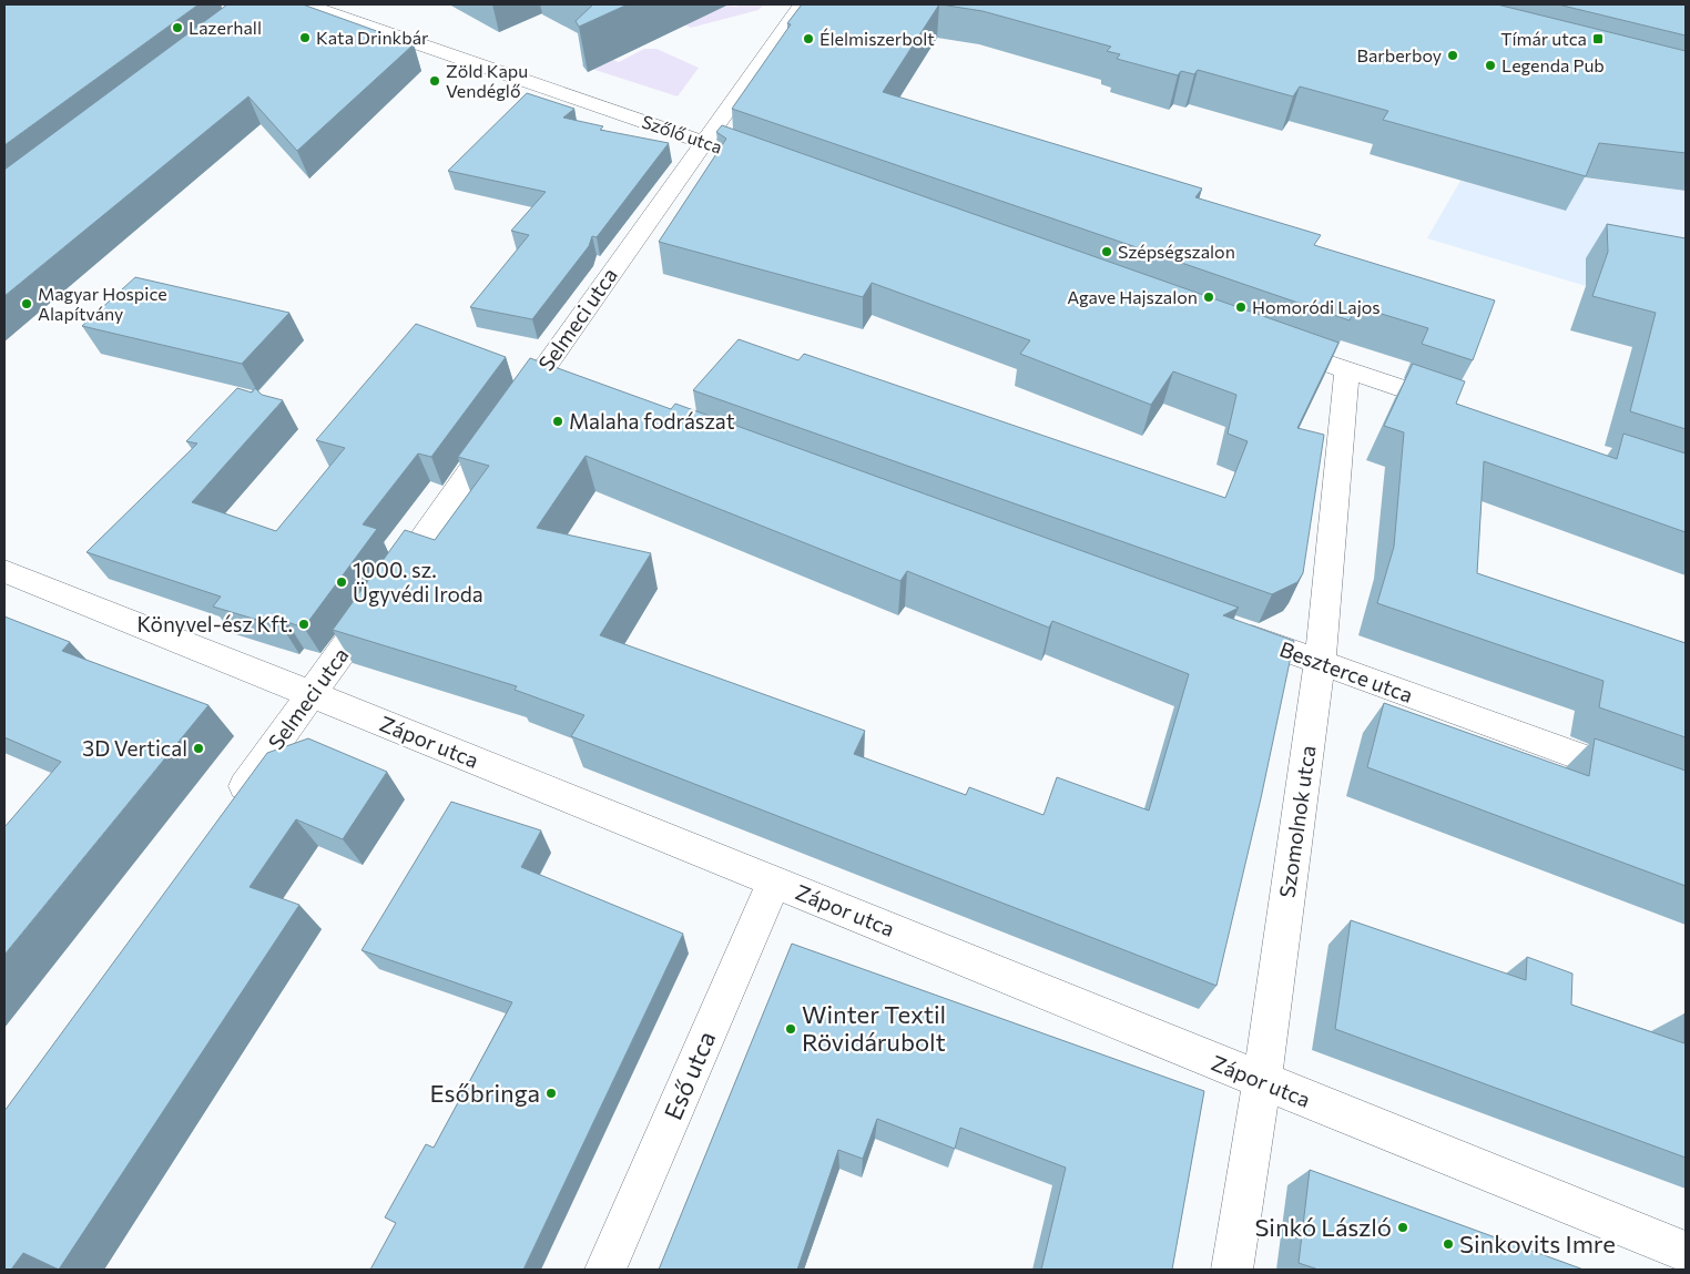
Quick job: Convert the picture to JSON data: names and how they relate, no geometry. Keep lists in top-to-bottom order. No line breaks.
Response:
{"streets":{"street":["Szőlő utca","Selmeci utca","Beszterce utca","Zápor utca","Szomolnok utca","Eső utca"]},"crossings":[["Szőlő utca","Selmeci utca"],["Selmeci utca","Zápor utca"],["Beszterce utca","Szomolnok utca"],["Zápor utca","Szomolnok utca"],["Zápor utca","Eső utca"]],"places":{"other":["Lazerhall","Kata Drinkbár","Élelmiszerbolt","Barberboy","Legenda Pub","Zöld Kapu Vendéglő","Szépségszalon","Agave Hajszalon","Magyar Hospice Alapítvány","Homoródi Lajos","Malaha fodrászat","1000. sz. Ügyvédi Iroda","Könyvel-ész Kft.","3D Vertical","Winter Textil Rövidárubolt","Esőbringa","Sinkó László","Sinkovits Imre"],"transit":["Tímár utca"]}}
